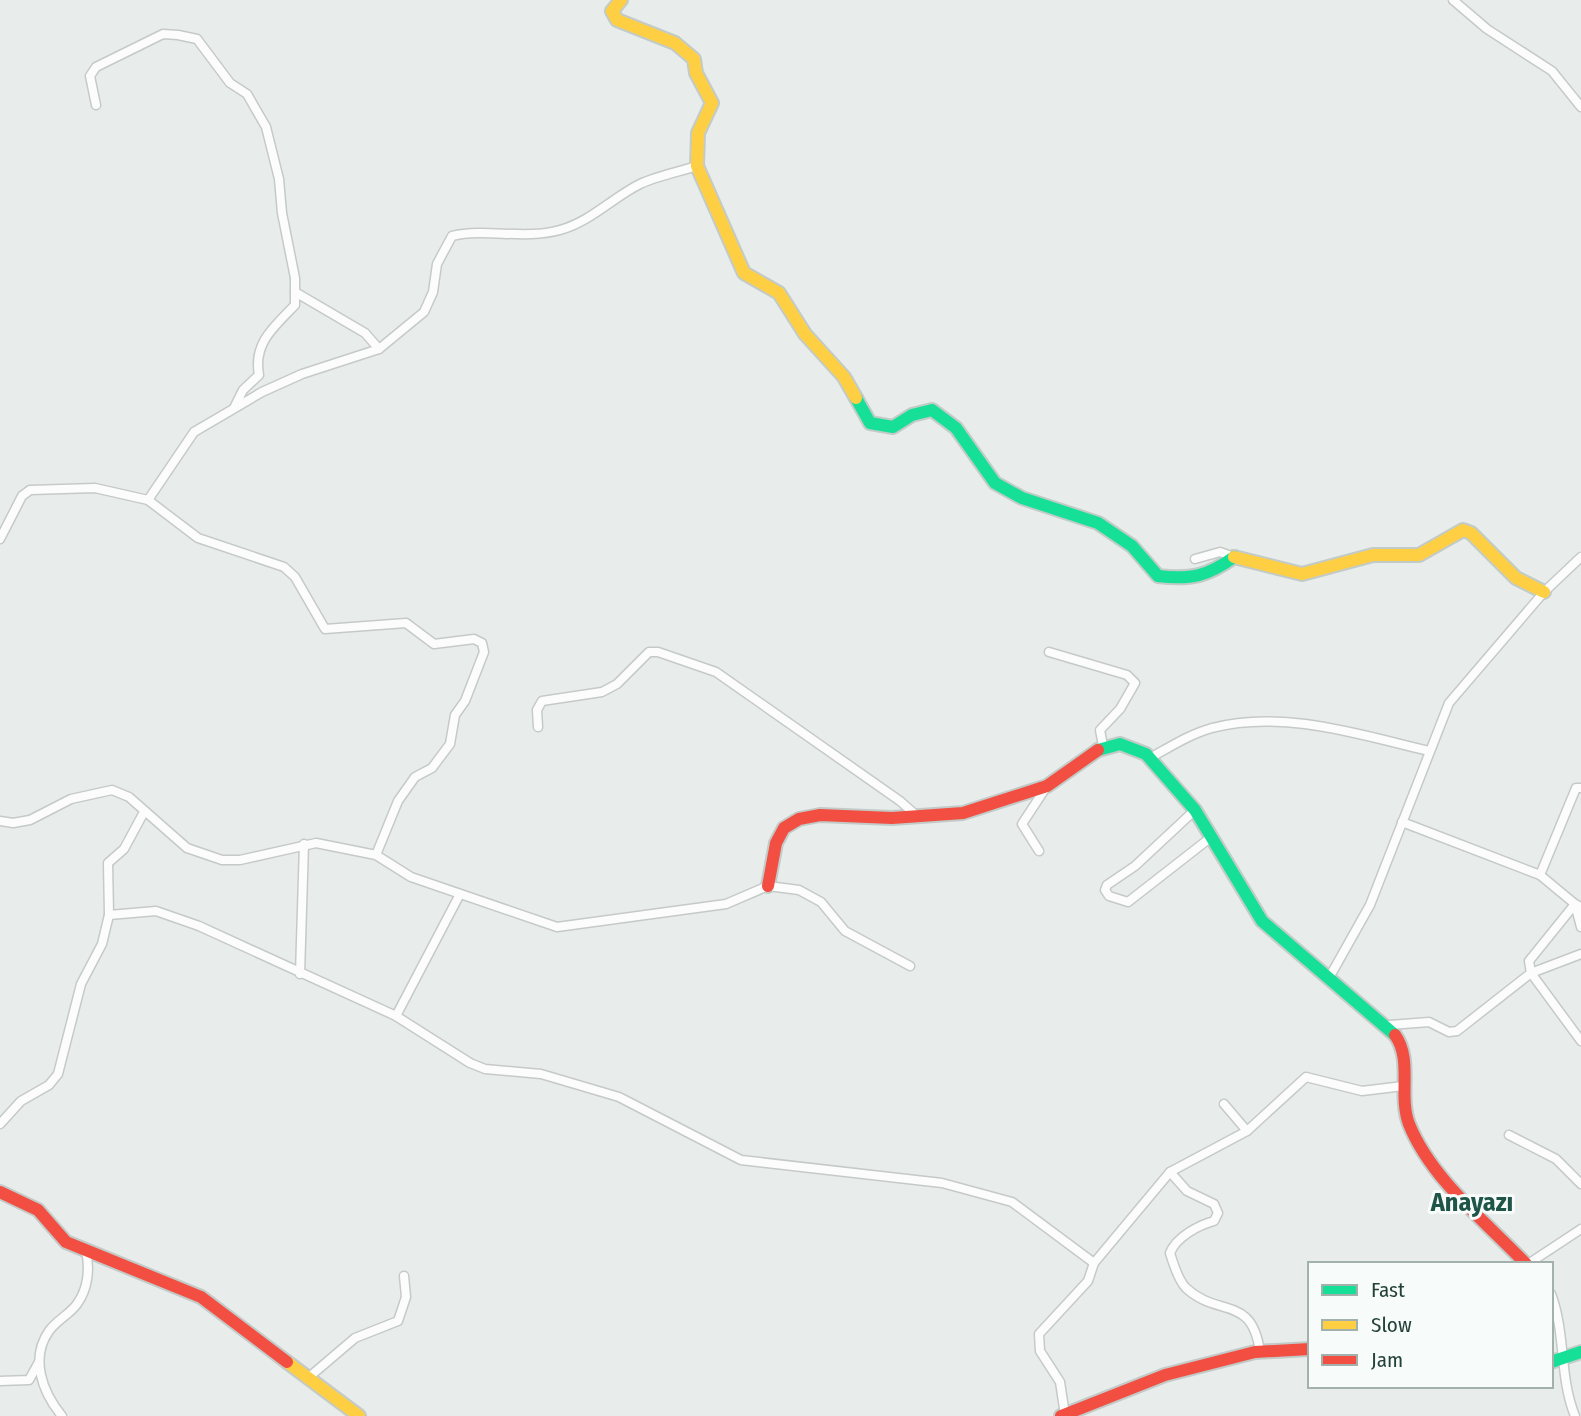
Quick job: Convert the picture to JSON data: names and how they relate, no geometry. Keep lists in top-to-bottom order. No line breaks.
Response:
{"districts":["Anayazı"],"legend":["Fast","Slow","Jam"]}
